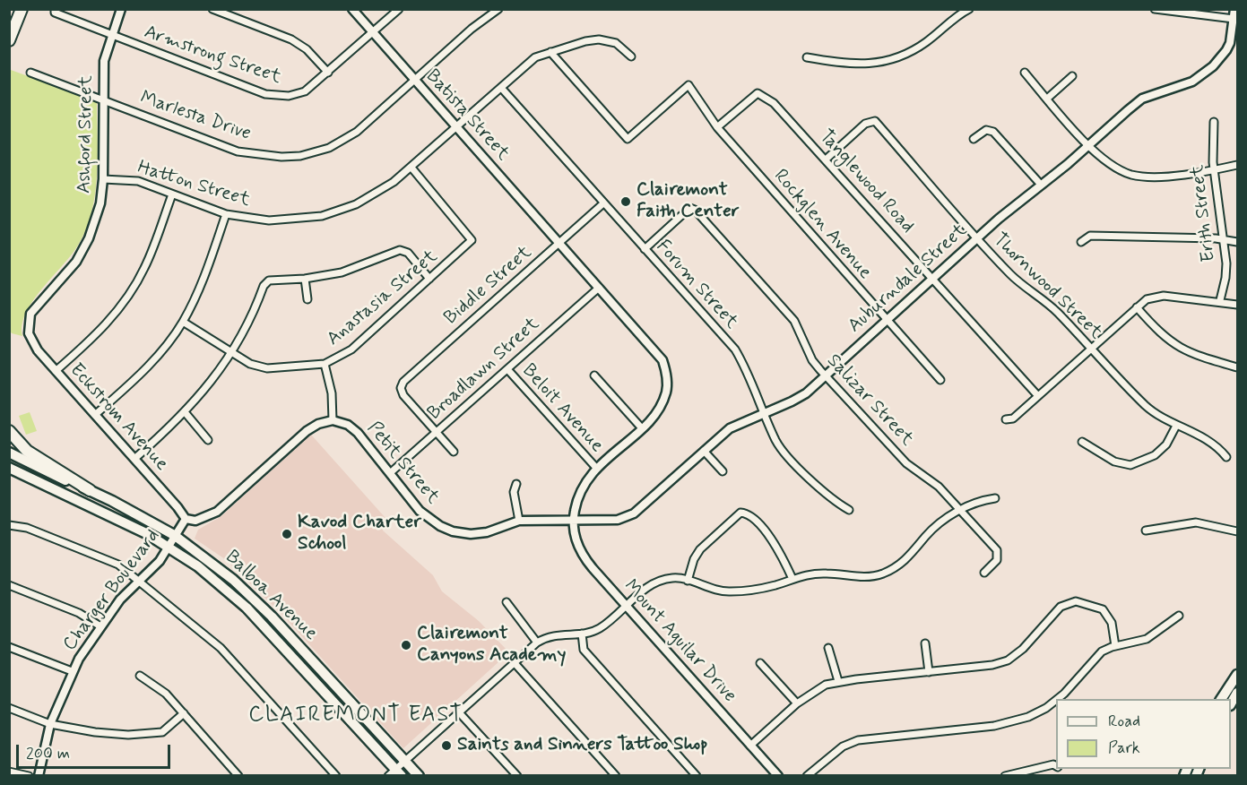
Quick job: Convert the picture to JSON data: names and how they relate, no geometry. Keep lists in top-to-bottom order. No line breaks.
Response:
{"streets":{"main road":["Balboa Avenue"],"street":["Armstrong Street","Batista Street","Marlesta Drive","Ashford Street","Tanglewood Road","Hatton Street","Erith Street","Rockglen Avenue","Auburndale Street","Forum Street","Biddle Street","Thornwood Street","Anastasia Street","Broadlawn Street","Salizar Street","Beloit Avenue","Eckstrom Avenue","Petit Street","Charger Boulevard","Mount Aguilar Drive"]},"crossings":[["Armstrong Street","Batista Street"],["Armstrong Street","Ashford Street"],["Batista Street","Marlesta Drive"],["Batista Street","Hatton Street"],["Batista Street","Biddle Street"],["Batista Street","Broadlawn Street"],["Marlesta Drive","Ashford Street"],["Ashford Street","Hatton Street"],["Ashford Street","Eckstrom Avenue"],["Tanglewood Road","Rockglen Avenue"],["Tanglewood Road","Auburndale Street"],["Tanglewood Road","Thornwood Street"],["Hatton Street","Rockglen Avenue"],["Hatton Street","Forum Street"],["Hatton Street","Anastasia Street"],["Rockglen Avenue","Auburndale Street"],["Auburndale Street","Forum Street"],["Auburndale Street","Thornwood Street"],["Auburndale Street","Salizar Street"],["Auburndale Street","Petit Street"],["Auburndale Street","Mount Aguilar Drive"],["Forum Street","Biddle Street"],["Forum Street","Salizar Street"],["Biddle Street","Broadlawn Street"],["Broadlawn Street","Beloit Avenue"],["Broadlawn Street","Petit Street"],["Eckstrom Avenue","Charger Boulevard"],["Petit Street","Mount Aguilar Drive"],["Charger Boulevard","Balboa Avenue"]],"districts":["CLAIREMONT EAST"],"places":["Clairemont Faith Center","Kavod Charter School","Clairemont Canyons Academy","Saints and Sinners Tattoo Shop"],"legend":["Road","Park"],"scale_bar":"200 m"}
